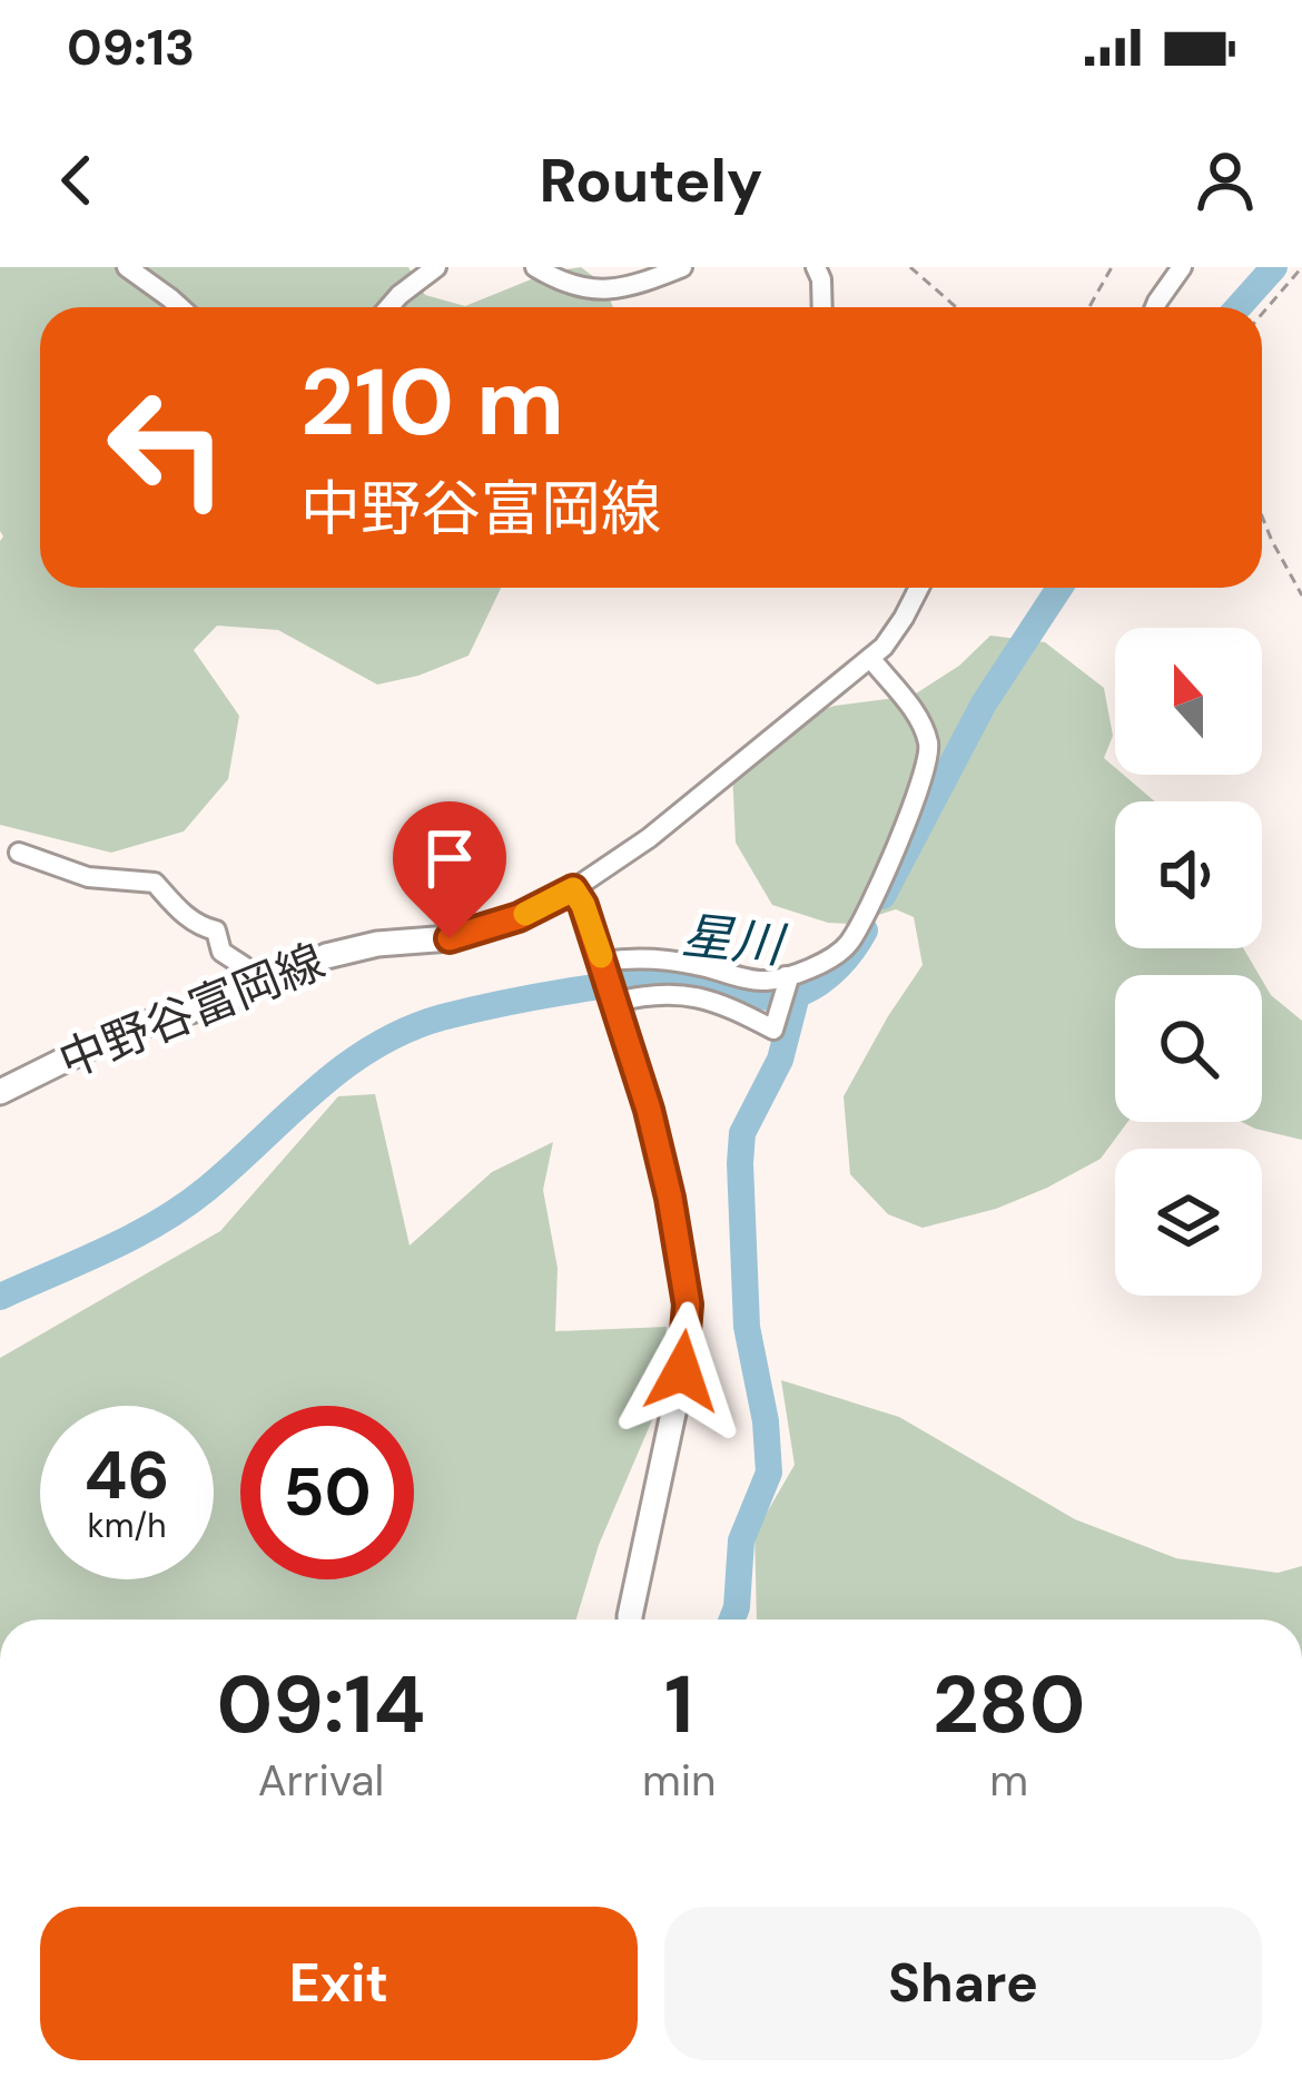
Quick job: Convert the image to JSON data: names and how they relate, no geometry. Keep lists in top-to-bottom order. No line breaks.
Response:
{"streets":{"main road":["中野谷富岡線"]},"water":["星川"],"north":"top","page":{"status":"09:13","header":"Routely","turn":["210 m","中野谷富岡線"],"speed":"46 km/h","limit":"50","eta":["09:14","Arrival","1","min","280","m"],"buttons":["Exit","Share"]}}
